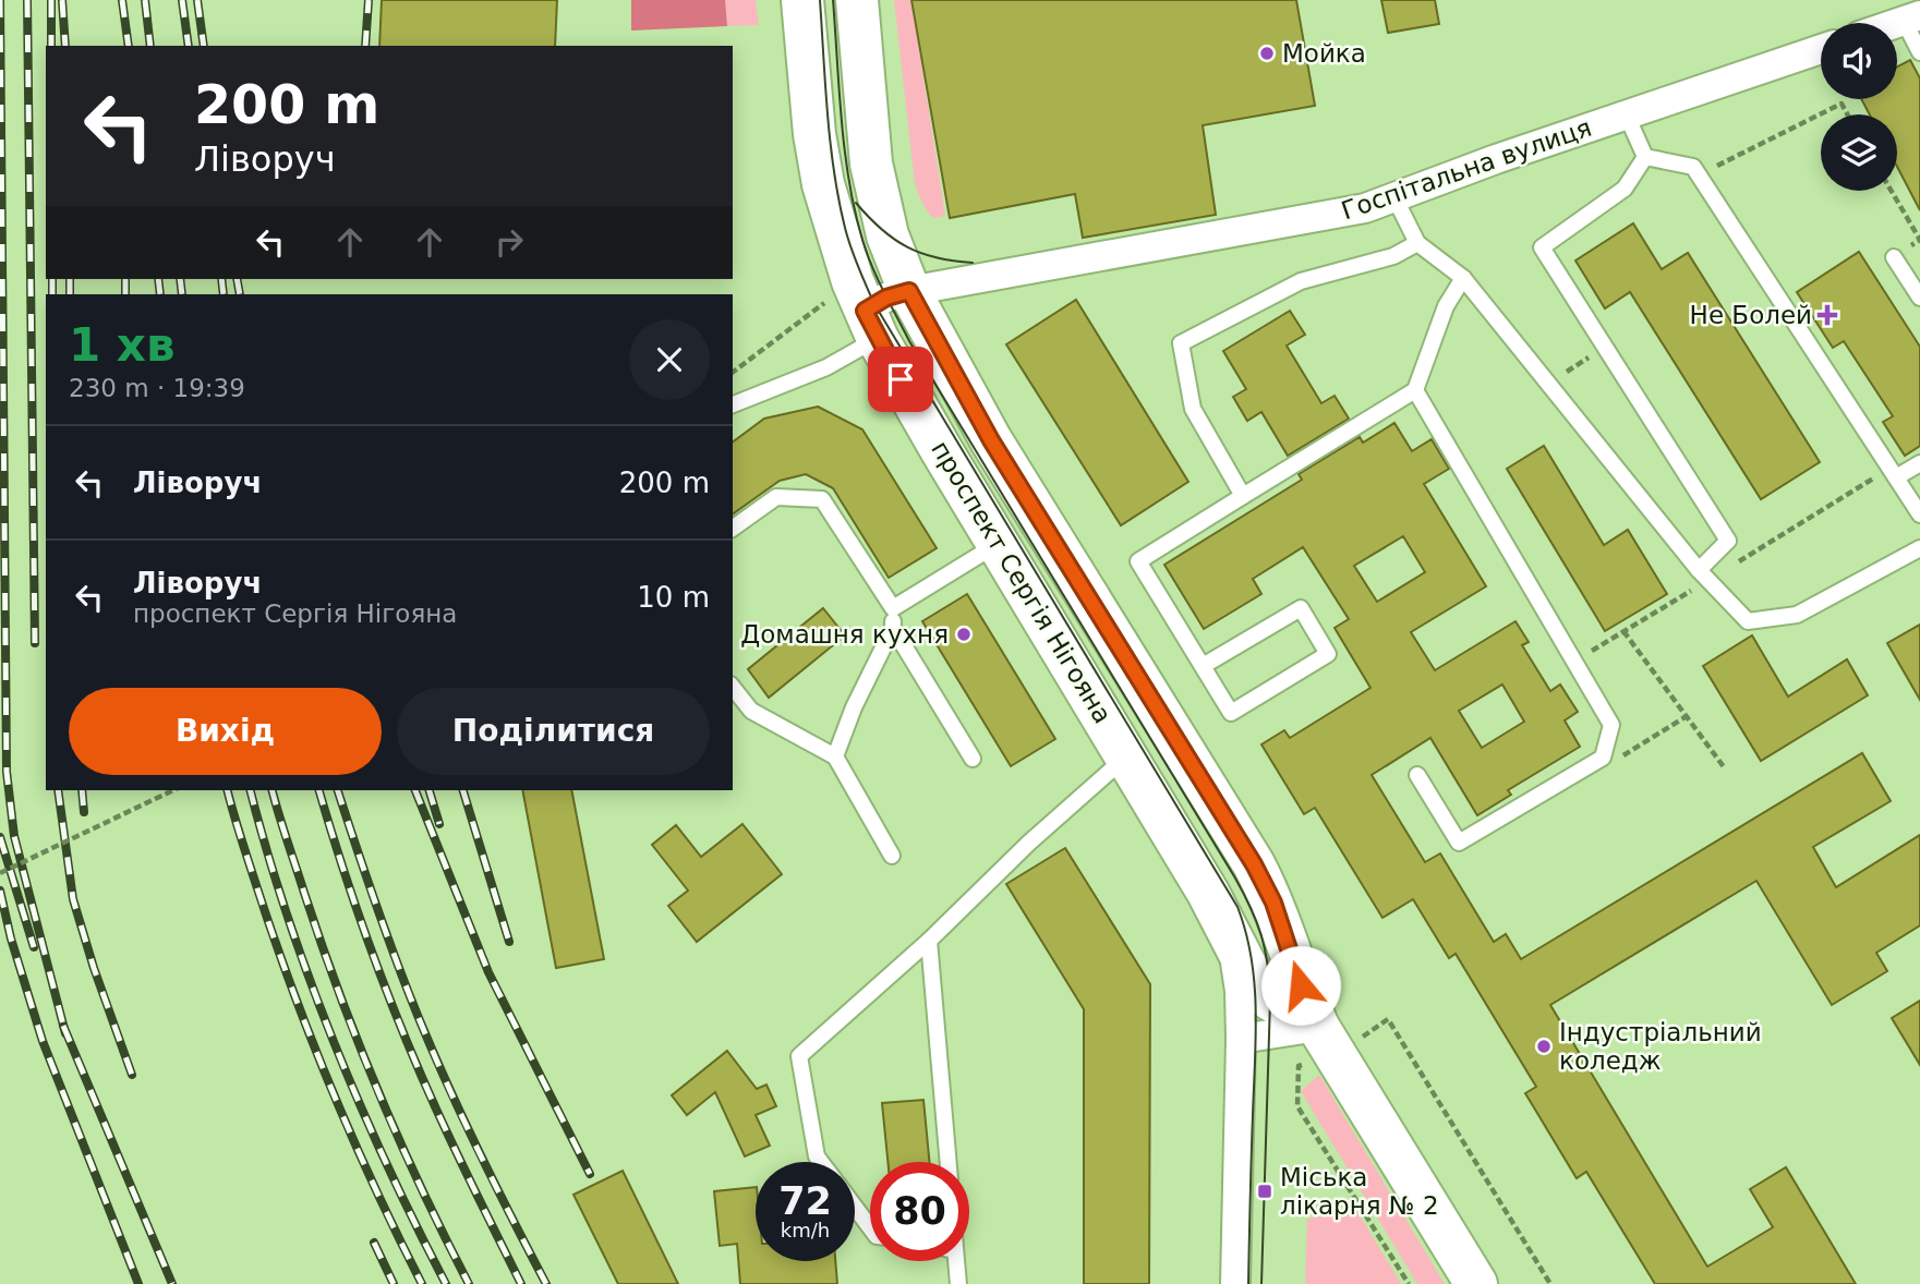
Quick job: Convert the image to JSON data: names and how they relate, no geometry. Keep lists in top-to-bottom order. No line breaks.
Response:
{"streets":{"highway":["проспект Сергія Нігояна"],"street":["Госпітальна вулиця"]},"crossings":[["Госпітальна вулиця","проспект Сергія Нігояна"]],"places":{"other":["Мойка","Домашня кухня","Індустріальний коледж"],"health":["Не Болей"],"transit":["Міська лікарня № 2"]},"page":{"turn":["200 m","Ліворуч"],"heading":["1 хв","230 m · 19:39"],"list":[{"name":"Ліворуч","value":"200 m"},{"name":"Ліворуч","note":"проспект Сергія Нігояна","value":"10 m"}],"buttons":["Вихід","Поділитися"],"speed":"72 km/h","limit":"80"}}
